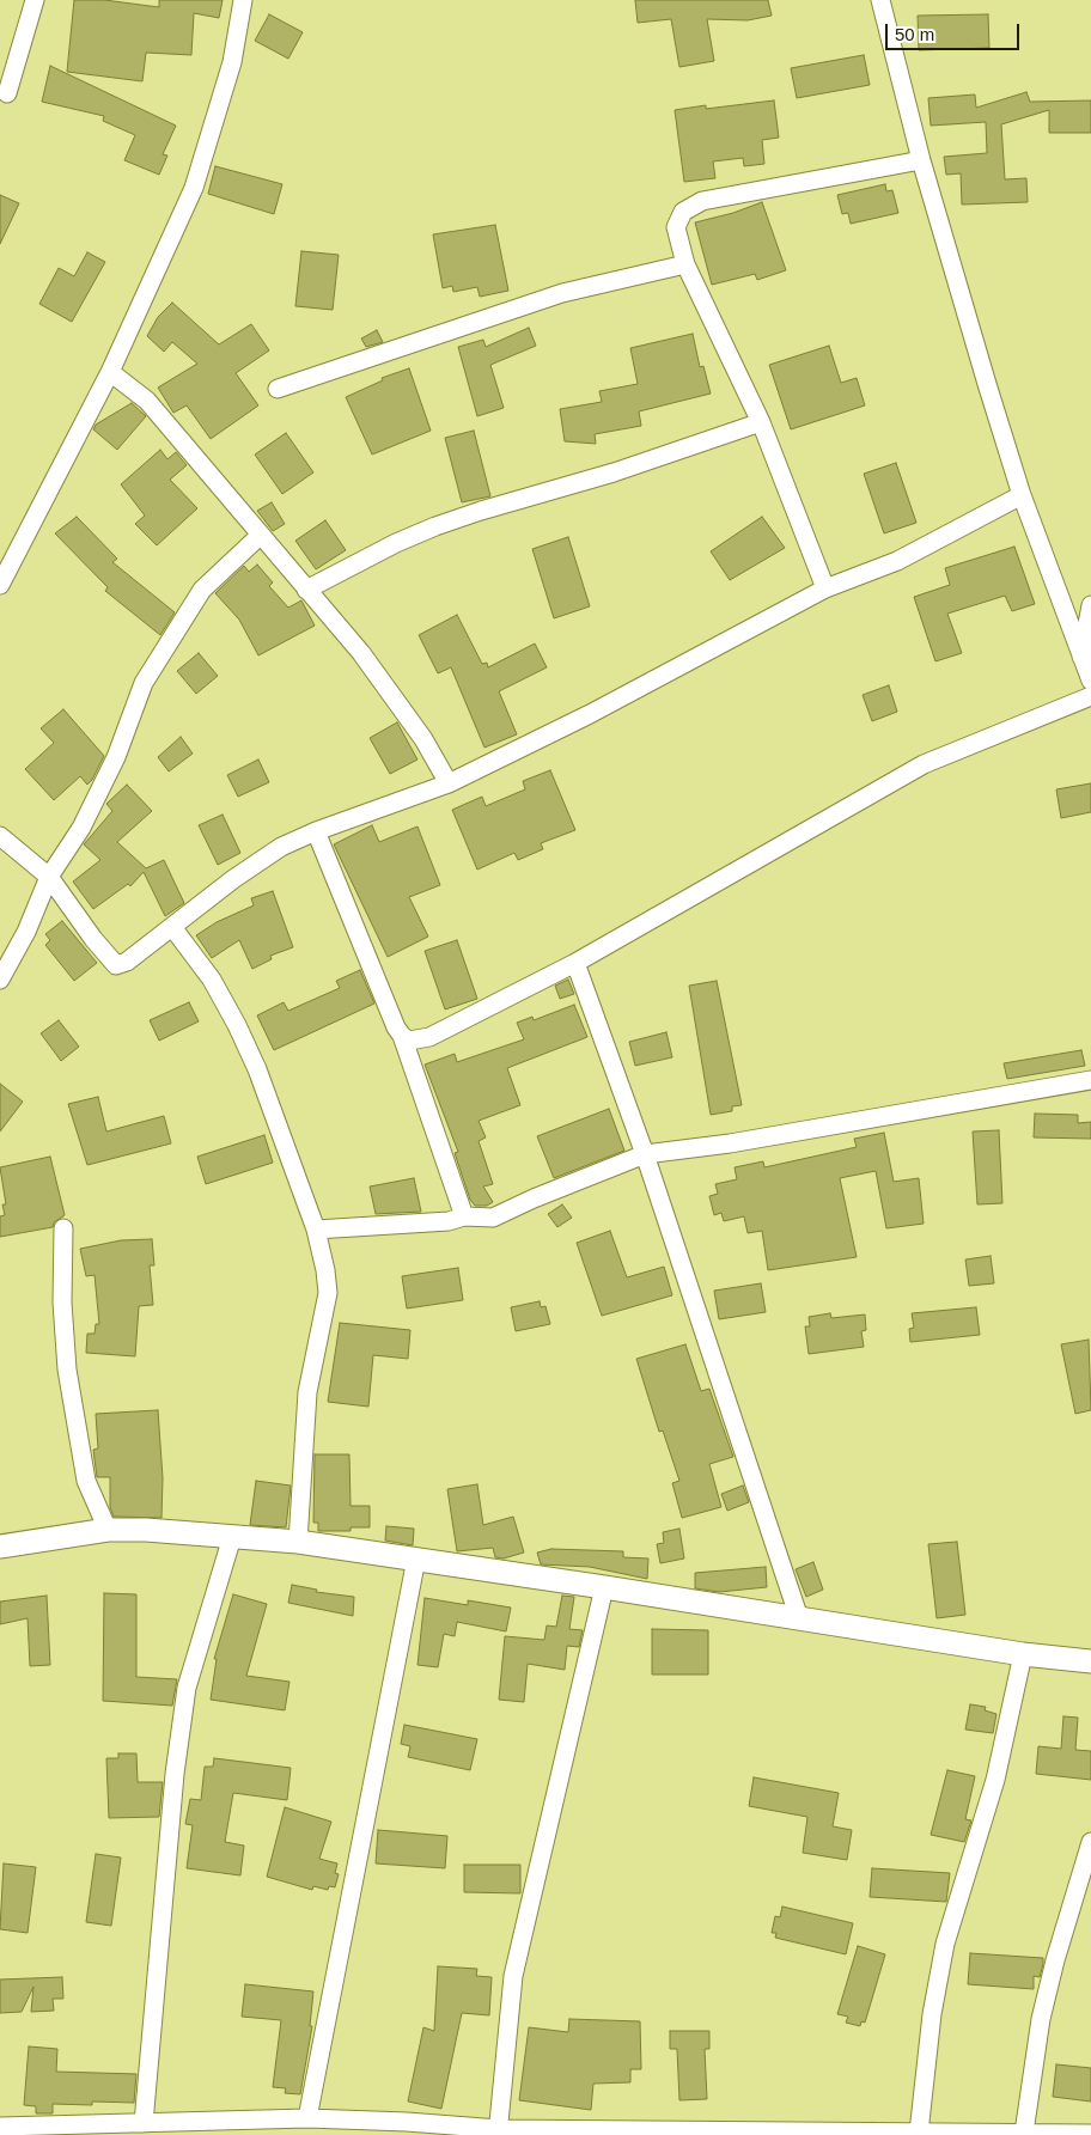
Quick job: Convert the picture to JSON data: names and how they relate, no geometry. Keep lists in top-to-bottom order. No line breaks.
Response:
{"scale_bar":"50 m"}
